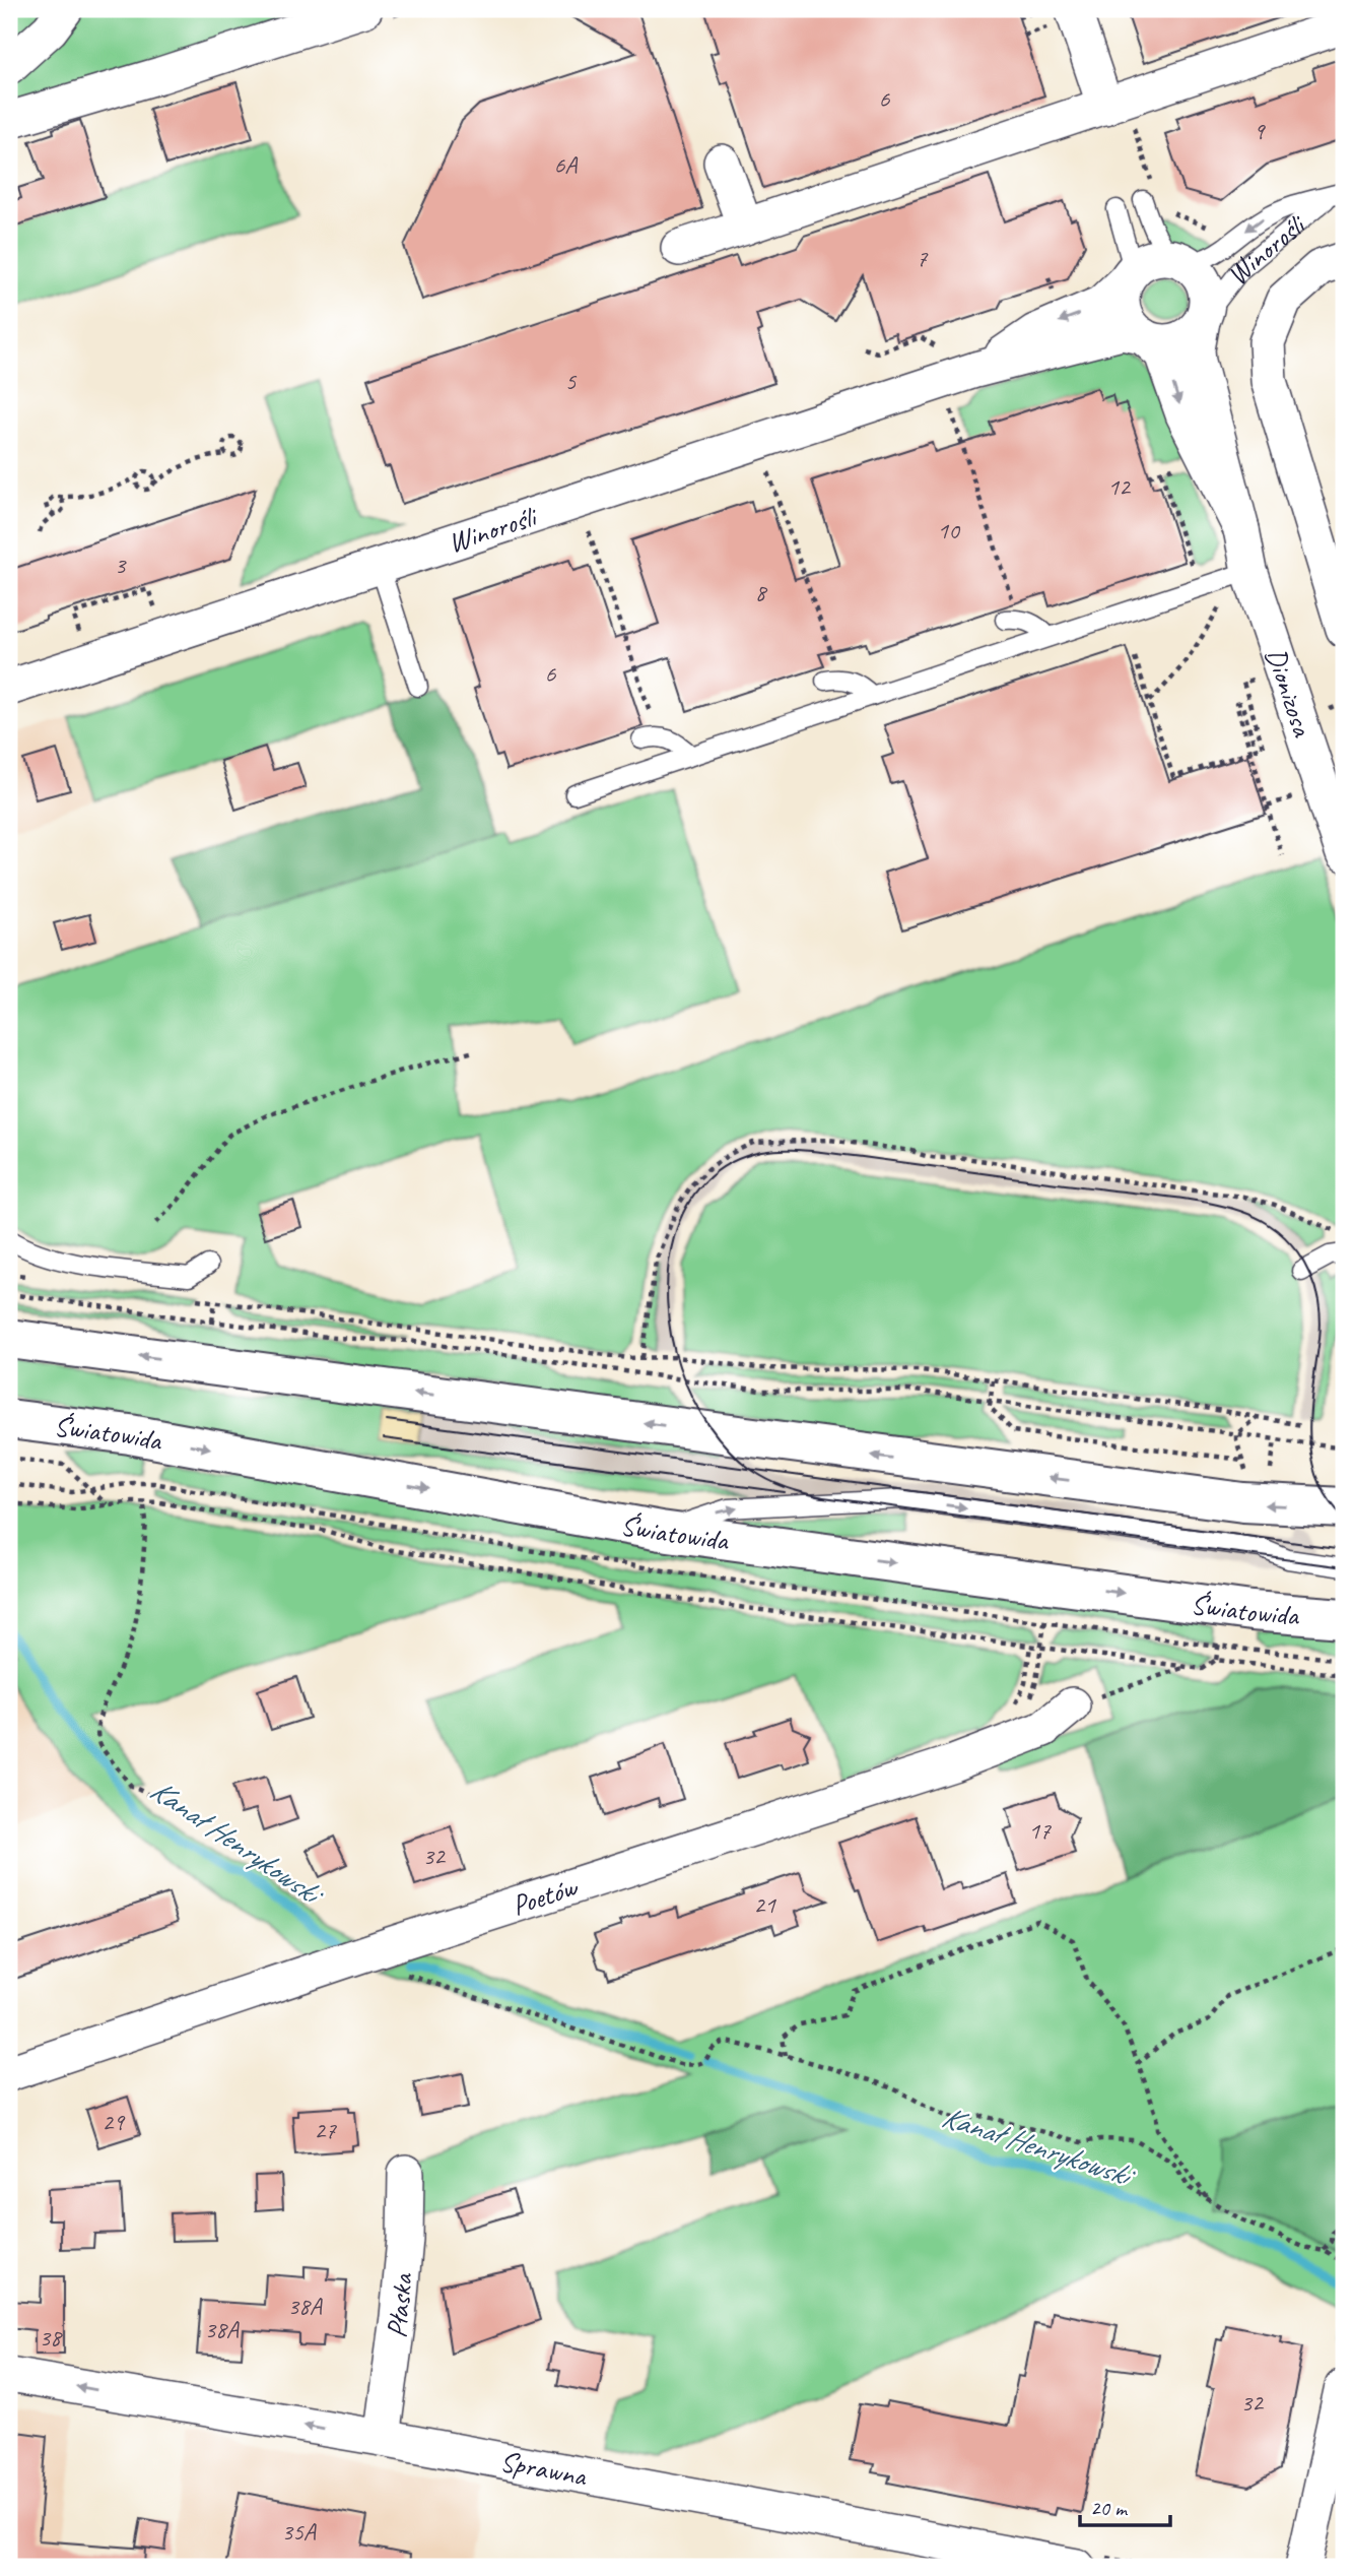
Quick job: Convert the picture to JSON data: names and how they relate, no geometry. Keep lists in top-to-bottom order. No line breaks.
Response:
{"streets":{"street":["Winorośli","Dionizosa","Światowida","Poetów","Płaska","Sprawna"]},"crossings":[["Winorośli","Dionizosa"],["Płaska","Sprawna"]],"water":["Kanał Henrykowski"],"house_numbers":["6","9","6A","7","5","12","10","3","8","6","17","32","21","29","27","38A","38A","38","32","35A"],"scale_bar":"20 m"}
